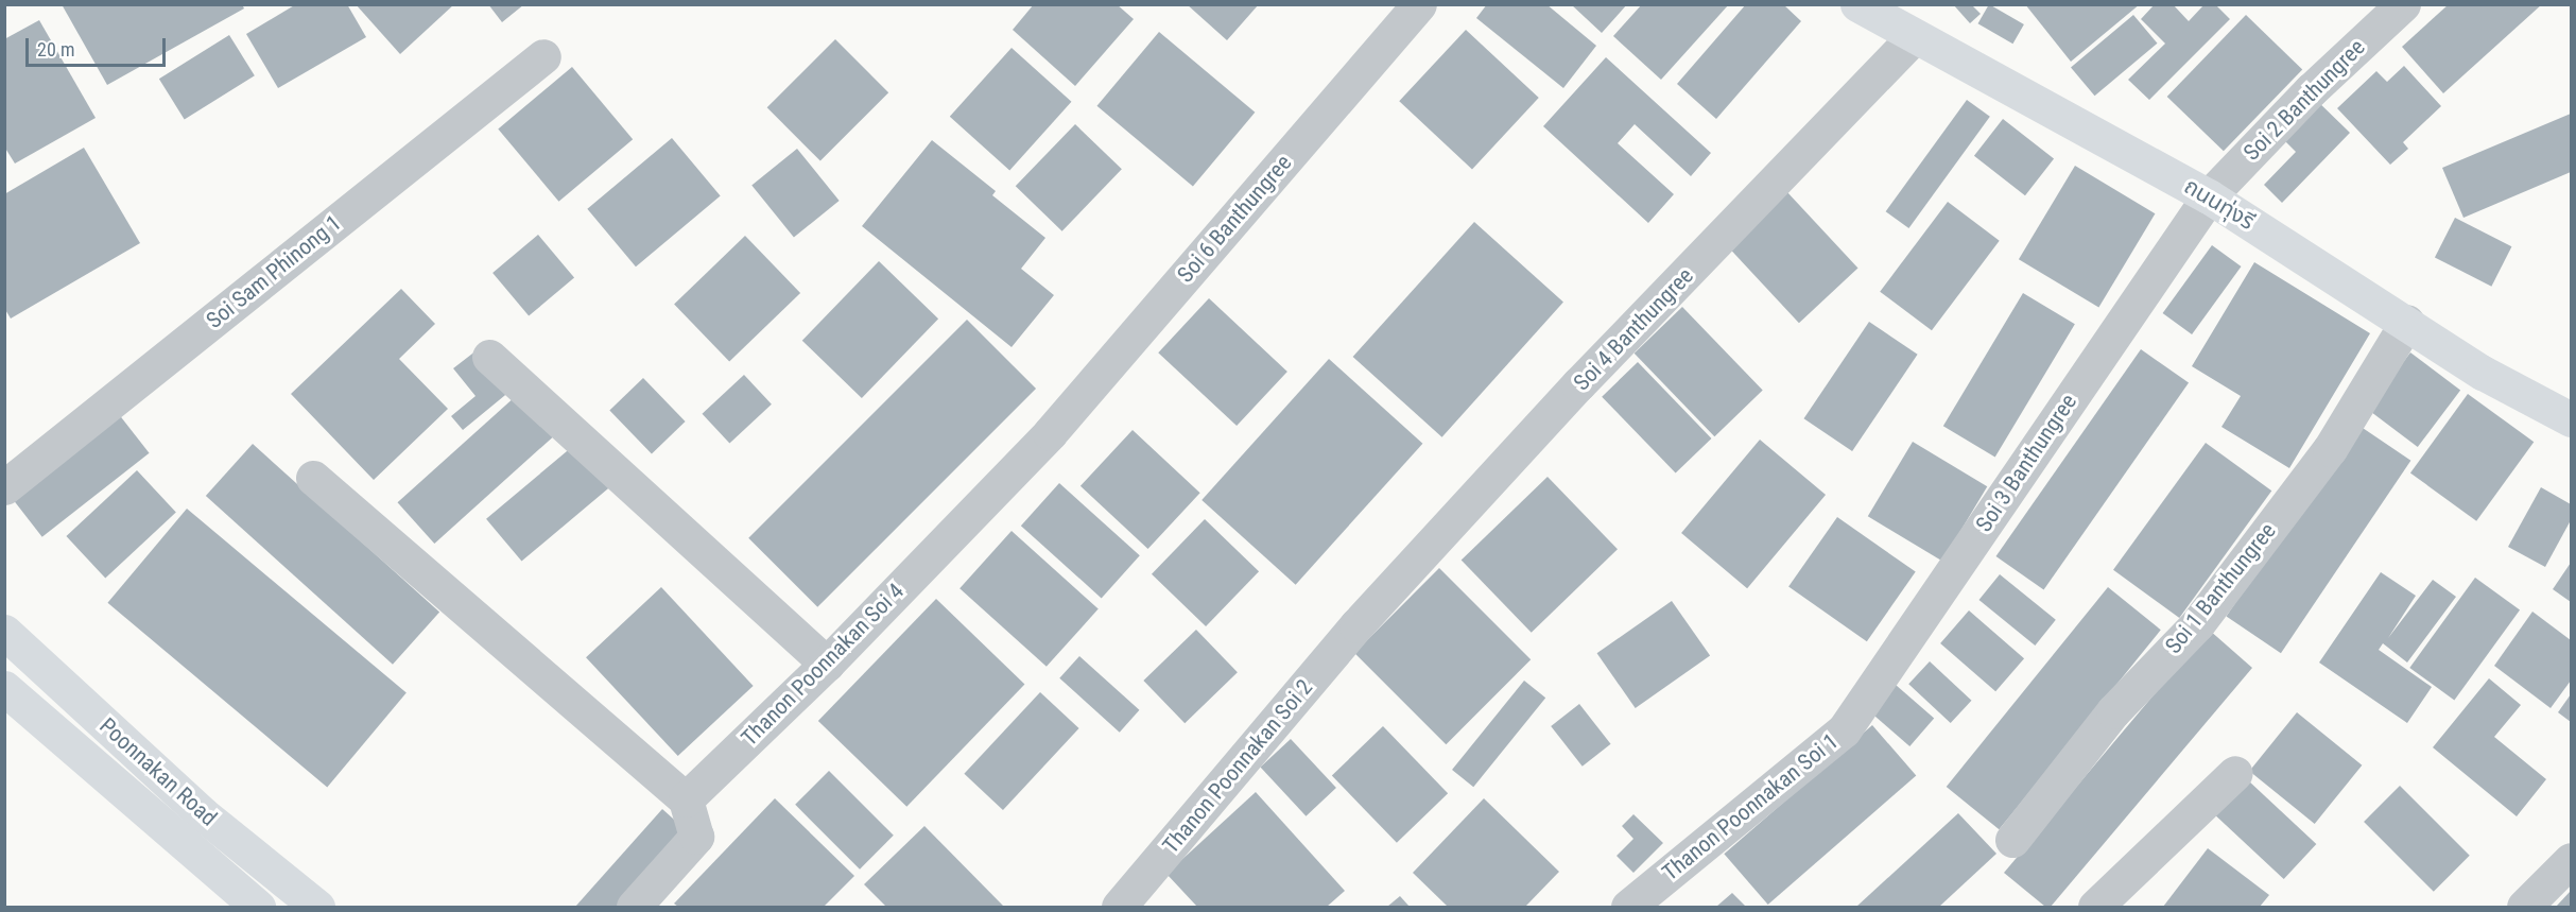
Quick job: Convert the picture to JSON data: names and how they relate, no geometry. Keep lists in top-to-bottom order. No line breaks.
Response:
{"streets":{"street":["Soi 2 Banthungree","ถนนทุ่งรี","Soi 6 Banthungree","Soi Sam Phinong 1","Soi 4 Banthungree","Soi 3 Banthungree","Soi 1 Banthungree","Thanon Poonnakan Soi 4","Thanon Poonnakan Soi 2","Poonnakan Road","Thanon Poonnakan Soi 1"]},"crossings":[["Soi 2 Banthungree","ถนนทุ่งรี"],["Soi 2 Banthungree","Soi 3 Banthungree"],["ถนนทุ่งรี","Soi 4 Banthungree"],["ถนนทุ่งรี","Soi 3 Banthungree"],["ถนนทุ่งรี","Soi 1 Banthungree"],["Soi 6 Banthungree","Thanon Poonnakan Soi 4"],["Soi 4 Banthungree","Thanon Poonnakan Soi 2"],["Soi 3 Banthungree","Thanon Poonnakan Soi 1"]],"scale_bar":"20 m"}
